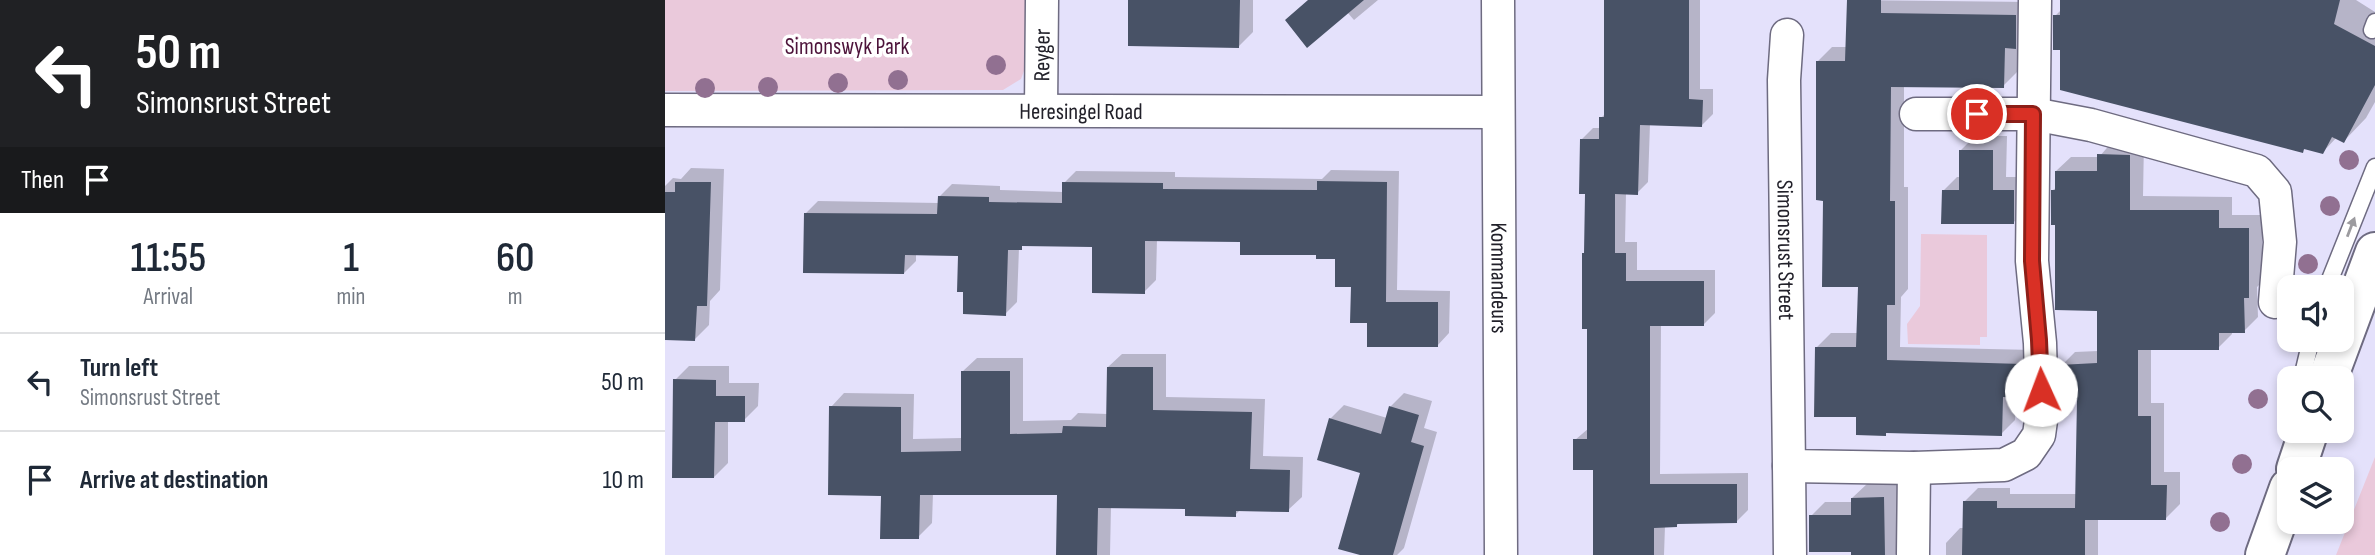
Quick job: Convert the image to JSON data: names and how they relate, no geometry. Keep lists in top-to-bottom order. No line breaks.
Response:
{"streets":{"street":["Reyger","Heresingel Road","Simonsrust Street","Kommandeurs"]},"crossings":[["Reyger","Heresingel Road"],["Heresingel Road","Kommandeurs"]],"parks":["Simonswyk Park"],"page":{"turn":["50 m","Simonsrust Street"],"then":"Then","eta":["11:55","Arrival","1","min","60","m"],"list":[{"name":"Turn left","note":"Simonsrust Street","value":"50 m"},{"name":"Arrive at destination","value":"10 m"}]}}
